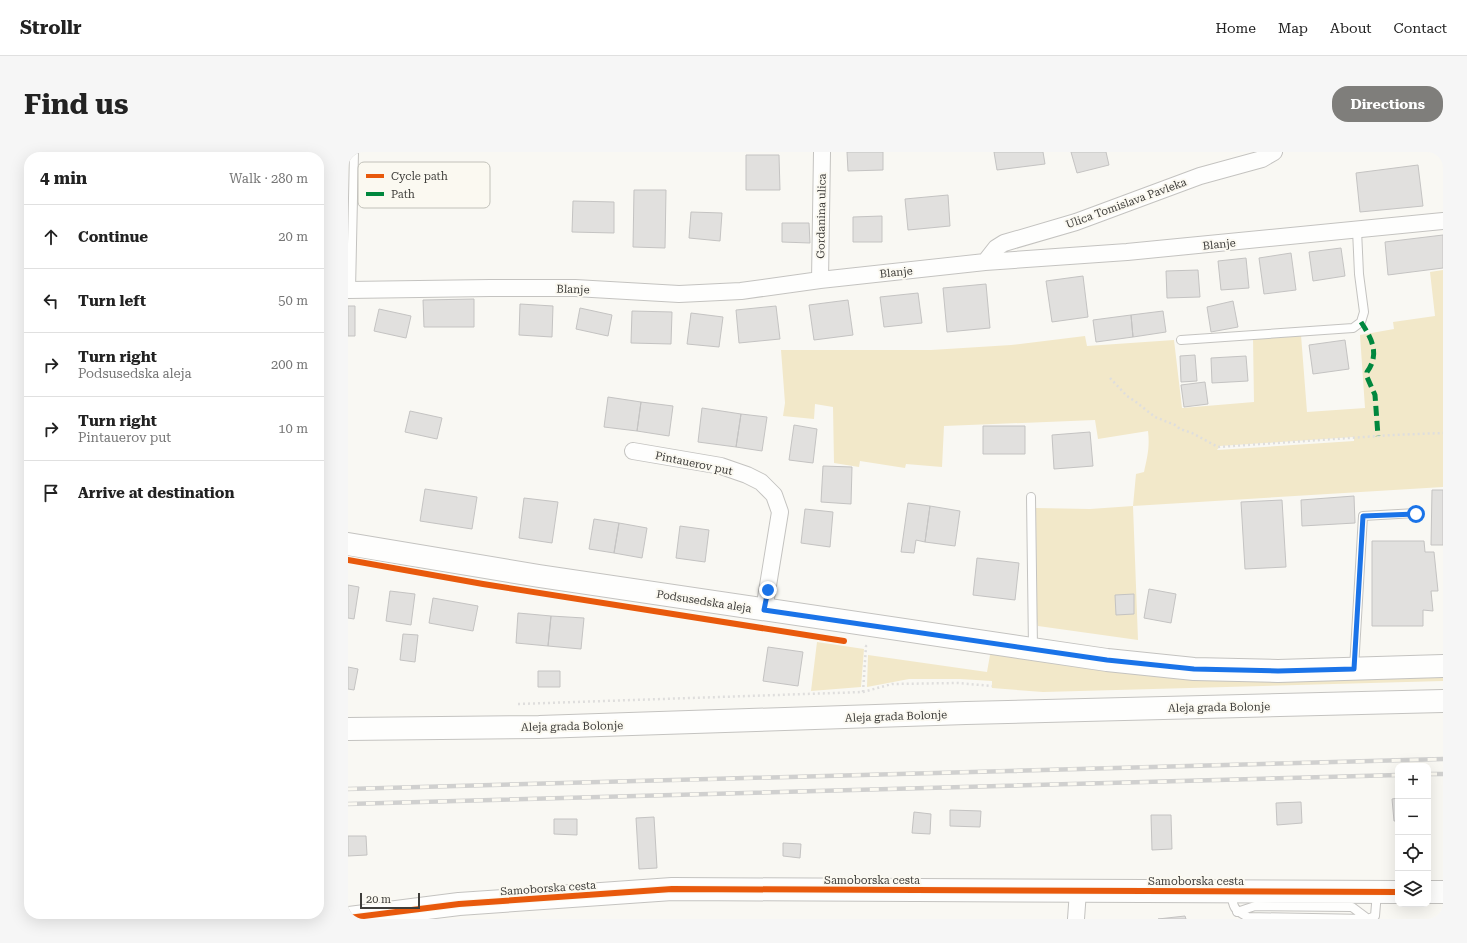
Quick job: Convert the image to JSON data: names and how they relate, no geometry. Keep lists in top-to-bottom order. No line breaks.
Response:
{"streets":{"main road":["Podsusedska aleja","Aleja grada Bolonje","Samoborska cesta"],"street":["Ulica Tomislava Pavleka","Gordanina ulica","Blanje","Pintauerov put"]},"crossings":[["Ulica Tomislava Pavleka","Blanje"],["Gordanina ulica","Blanje"],["Pintauerov put","Podsusedska aleja"]],"legend":["Cycle path","Path"],"scale_bar":"20 m","page":{"header":"Strollr","nav":["Home","Map","About","Contact"],"buttons":"Directions","title":"Find us","heading":["4 min","Walk · 280 m"],"list":[["Continue","20 m"],["Turn left","50 m"],["Turn right","Podsusedska aleja","200 m"],["Turn right","Pintauerov put","10 m"],"Arrive at destination"],"map_buttons":["+","−"],"scale":"20 m"}}
